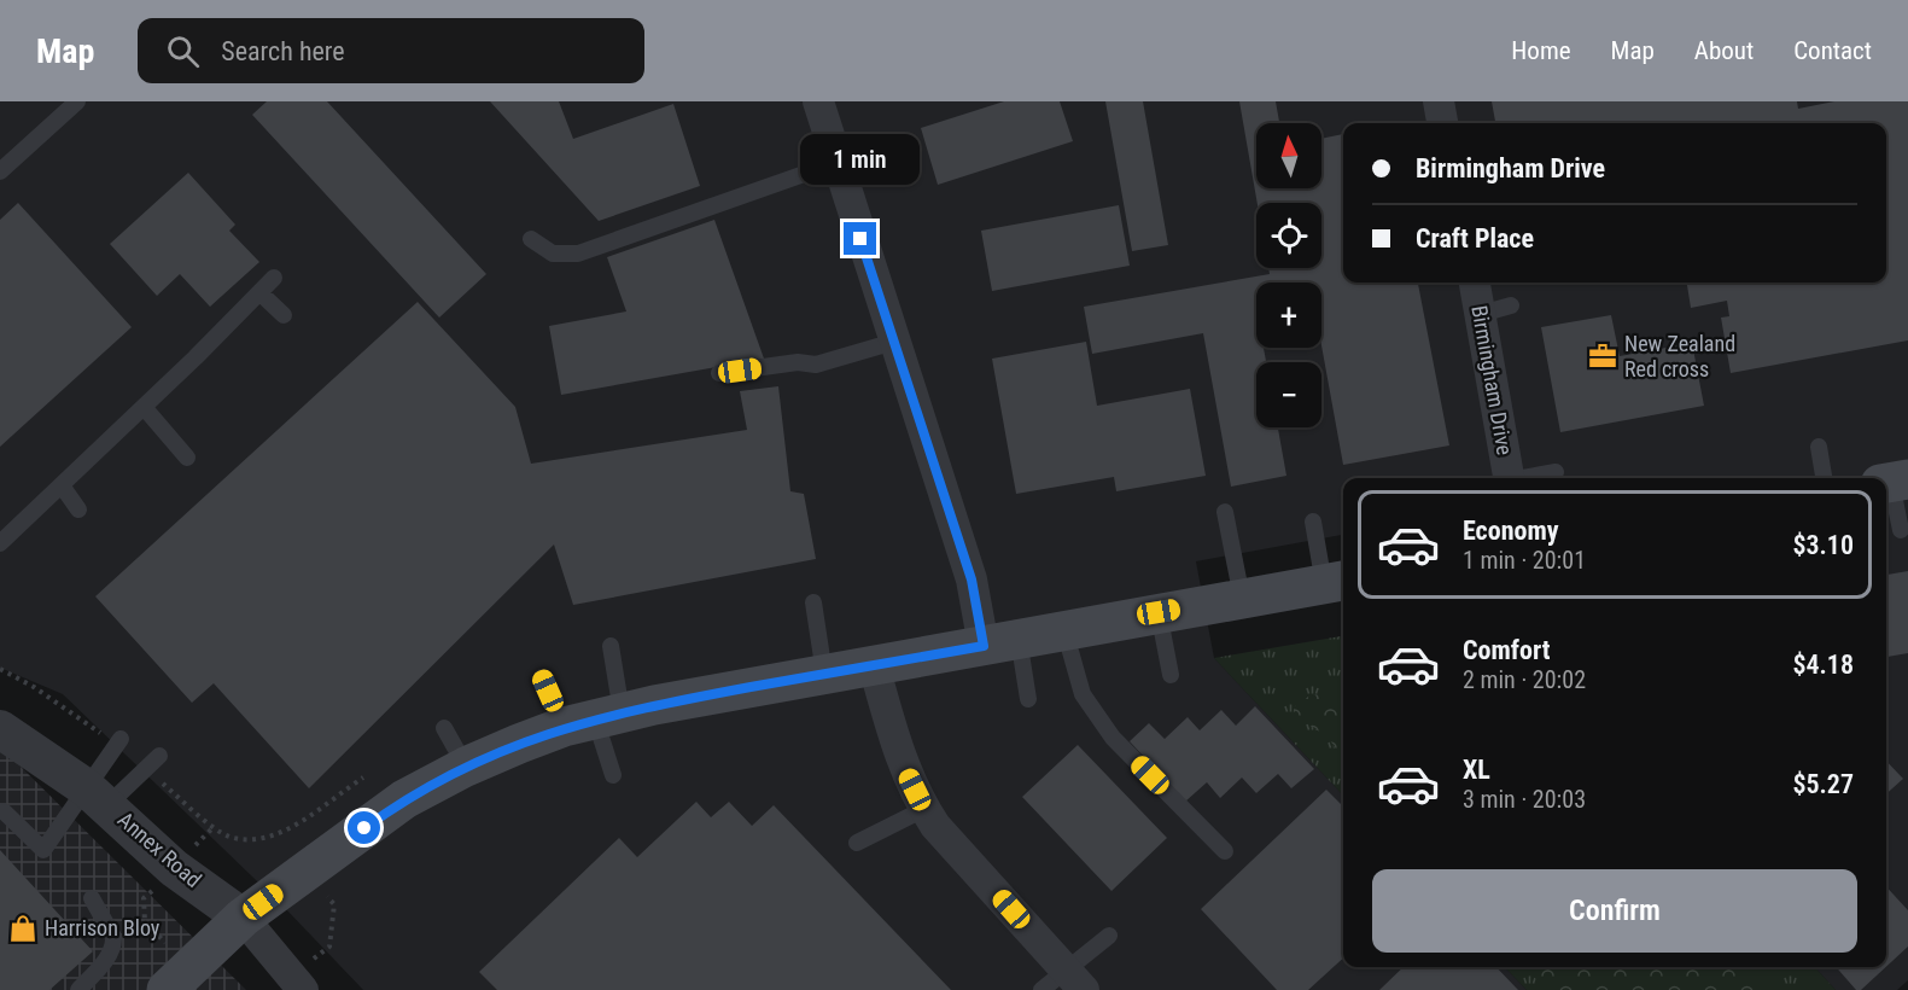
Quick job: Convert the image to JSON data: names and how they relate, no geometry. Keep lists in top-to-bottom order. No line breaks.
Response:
{"streets":{"street":["Birmingham Drive","Annex Road"]},"places":{"office":["New Zealand Red cross"],"shop":["Harrison Bloy"]},"north":"top","page":{"header":"Map","search":"Search here","nav":["Home","Map","About","Contact"],"map_buttons":["+","−"],"banner":["Birmingham Drive","Craft Place"],"bubble":"1 min","list":[{"name":"Economy","note":"1 min · 20:01","value":"$3.10"},{"name":"Comfort","note":"2 min · 20:02","value":"$4.18"},{"name":"XL","note":"3 min · 20:03","value":"$5.27"}],"buttons":"Confirm"}}
